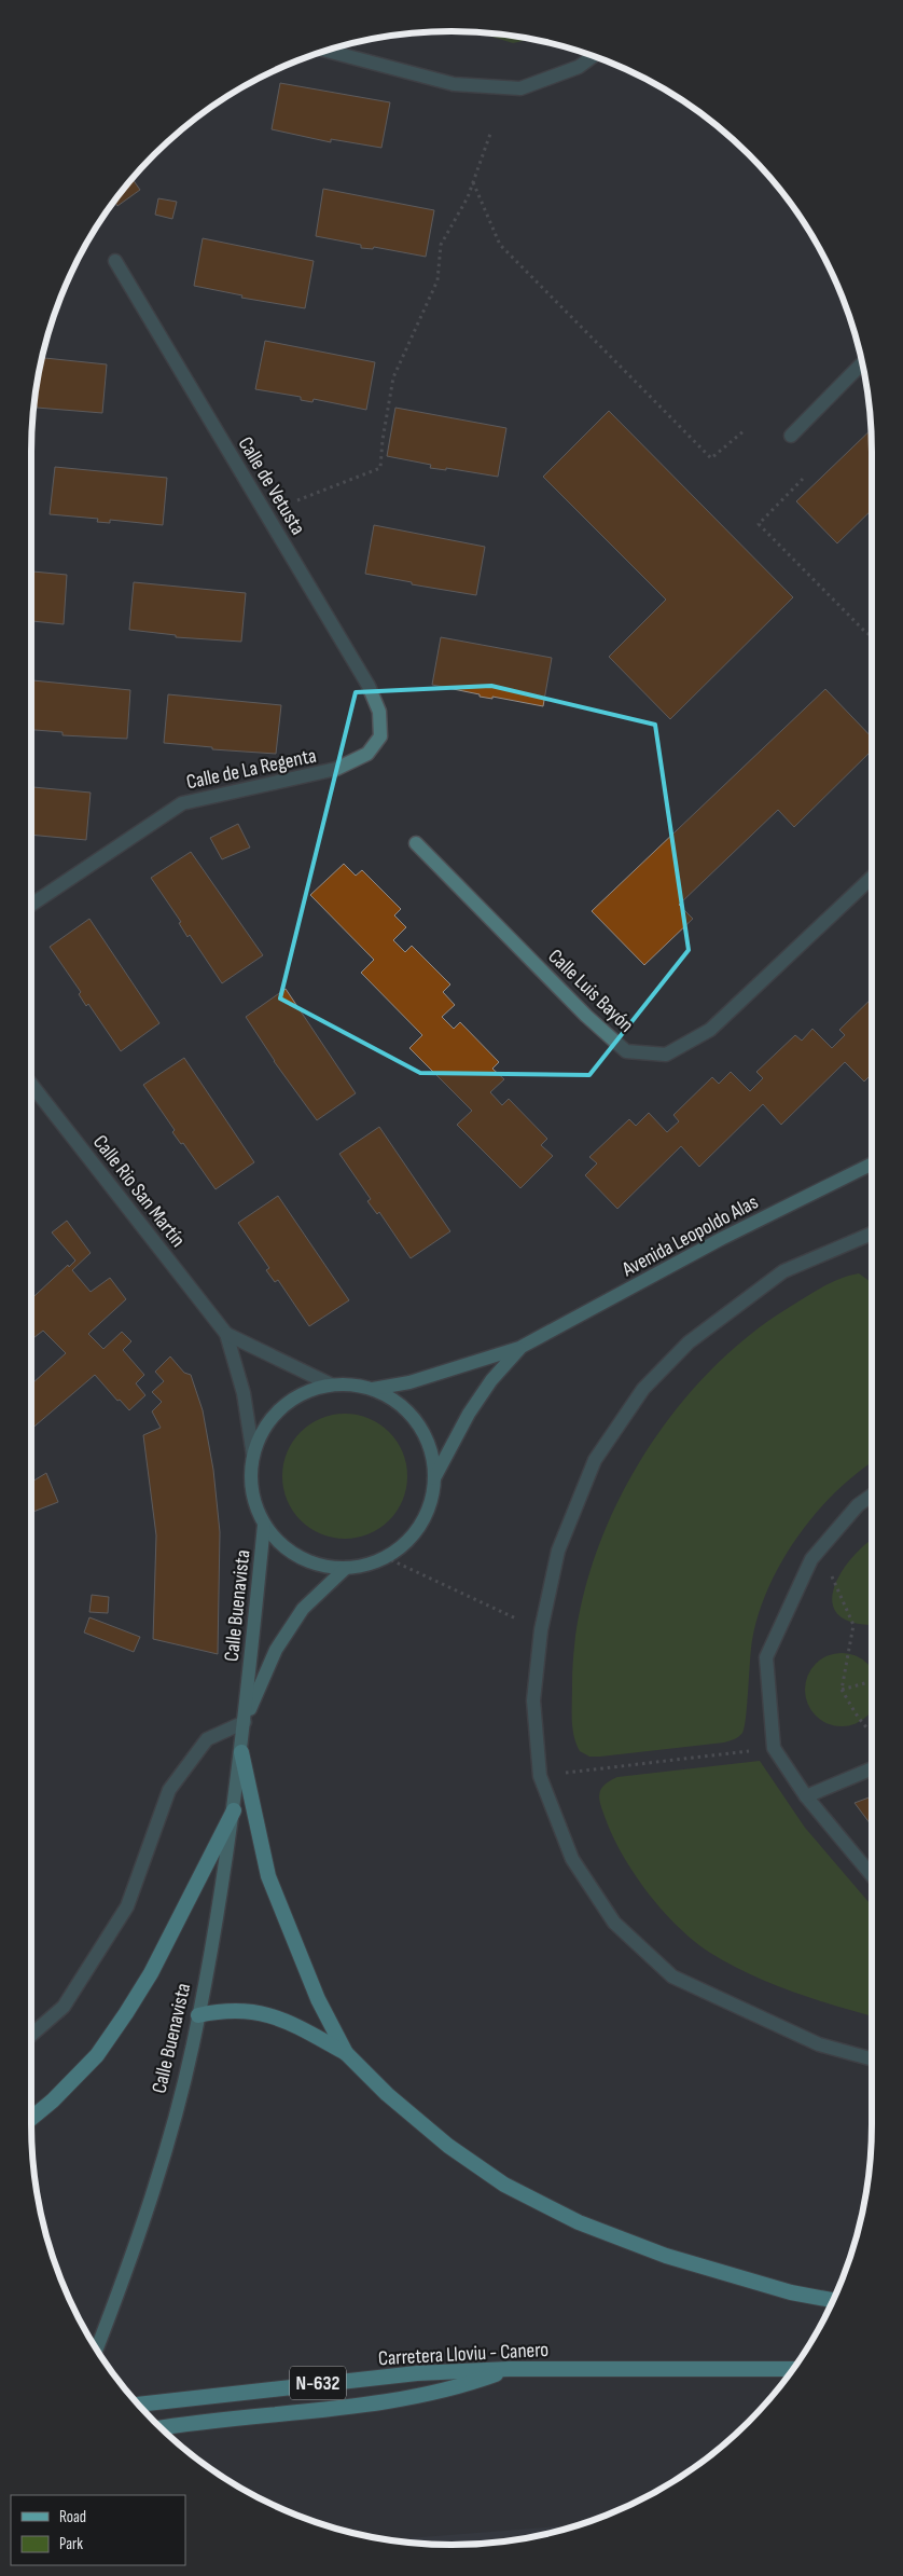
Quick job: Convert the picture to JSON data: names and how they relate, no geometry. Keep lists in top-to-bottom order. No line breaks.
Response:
{"streets":{"highway":["Carretera Lloviu - Canero","N-632"],"main road":["Avenida Leopoldo Alas","Calle Buenavista"],"street":["Calle de Vetusta","Calle de La Regenta","Calle Luis Bayón","Calle Rio San Martín"]},"crossings":[["Calle de Vetusta","Calle de La Regenta"],["Calle Rio San Martín","Avenida Leopoldo Alas"],["Calle Rio San Martín","Calle Buenavista"],["Avenida Leopoldo Alas","Calle Buenavista"]],"legend":["Road","Park"]}
